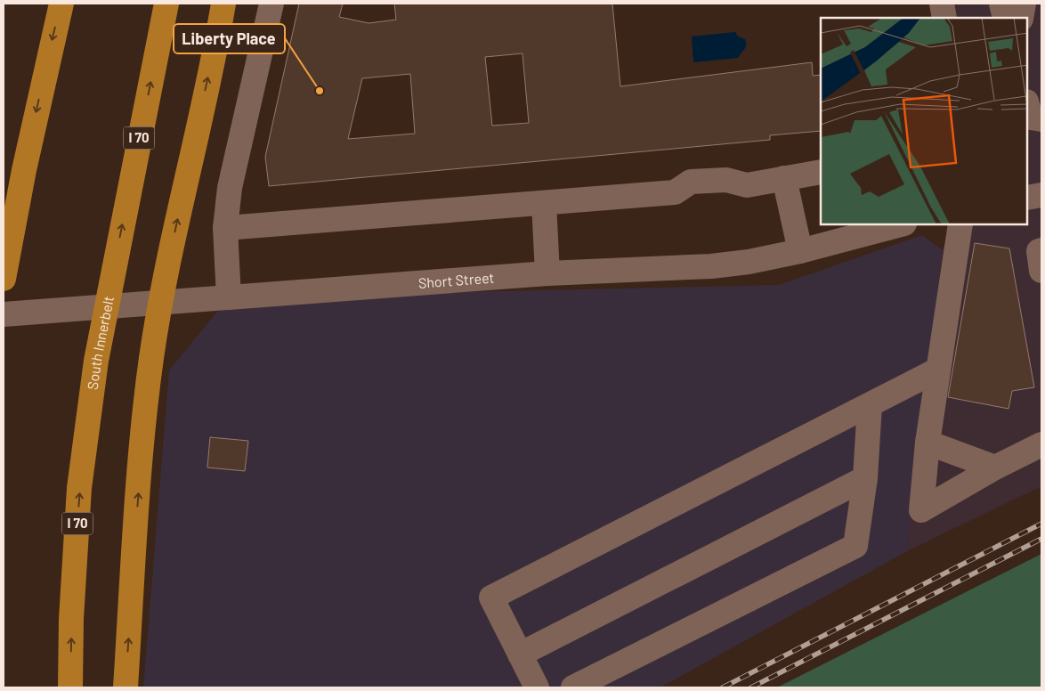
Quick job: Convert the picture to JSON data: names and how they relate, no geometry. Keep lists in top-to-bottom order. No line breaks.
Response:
{"streets":{"highway":["I 70","South Innerbelt"],"street":["Short Street"]},"places":["Liberty Place"]}
